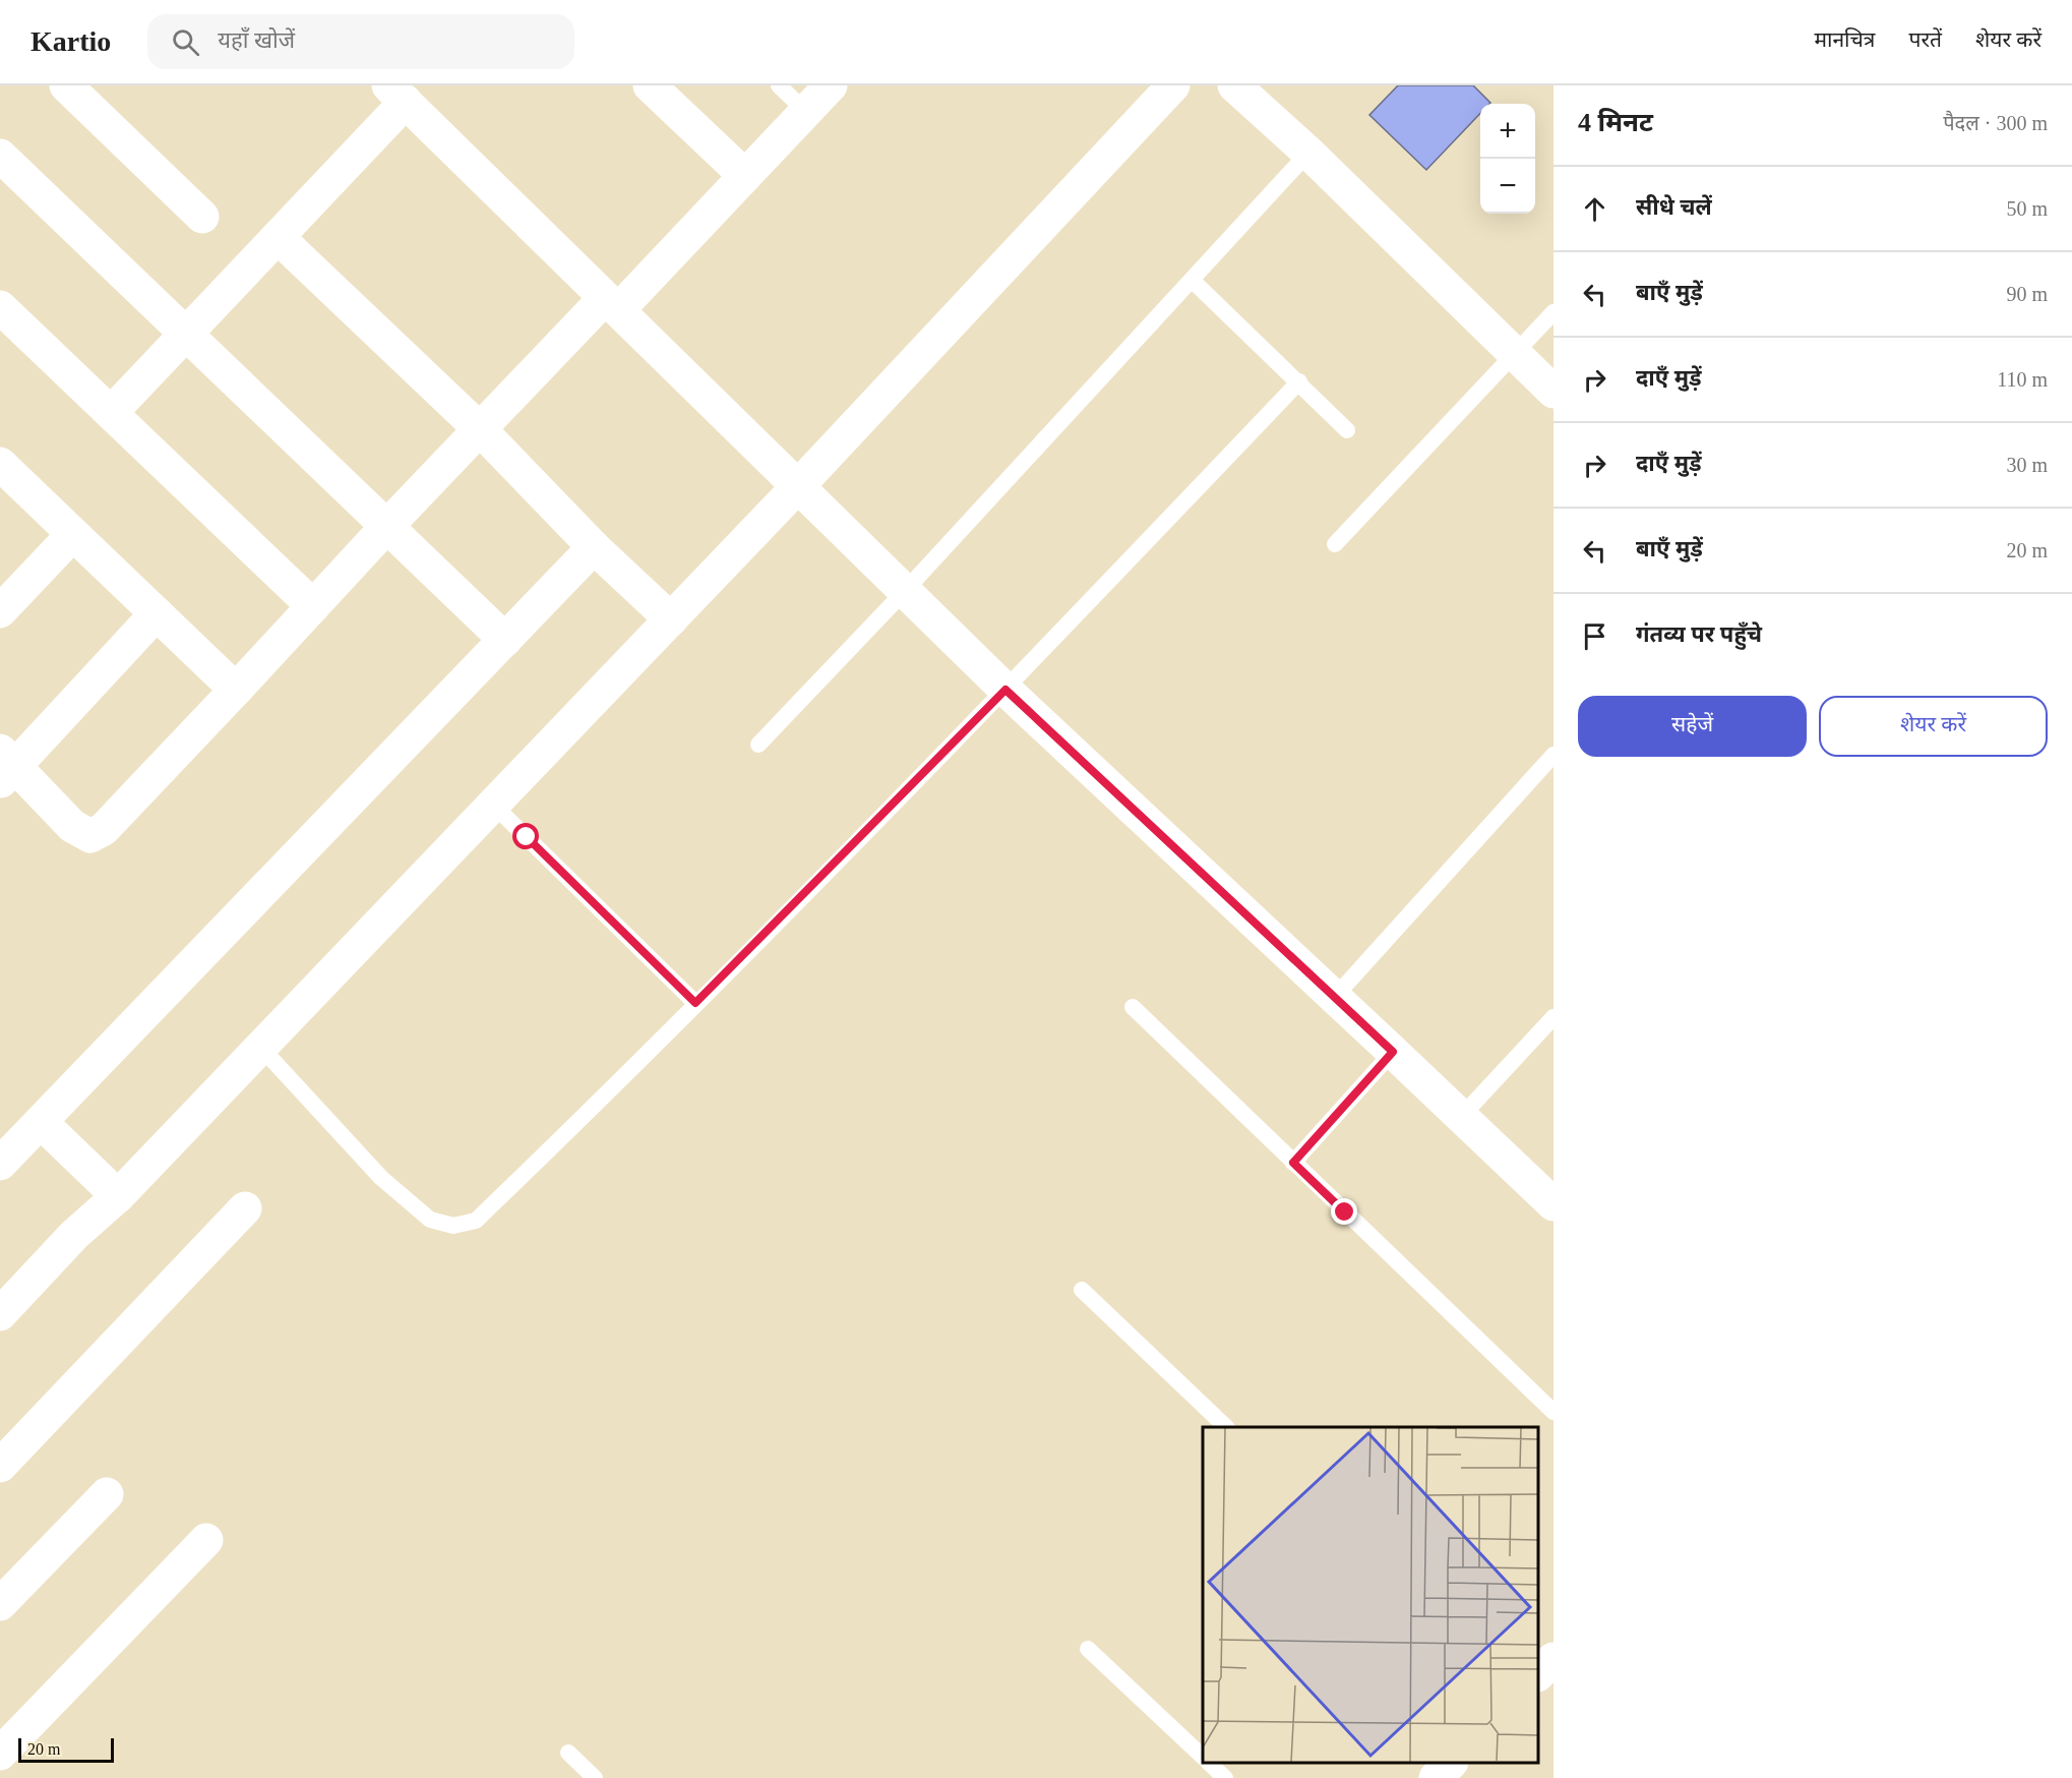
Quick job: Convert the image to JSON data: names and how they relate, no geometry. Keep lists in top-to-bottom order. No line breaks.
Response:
{"scale_bar":"20 m","page":{"header":"Kartio","search":"यहाँ खोजें","nav":["मानचित्र","परतें","शेयर करें"],"heading":["4 मिनट","पैदल · 300 m"],"map_buttons":["+","−"],"list":[["सीधे चलें","50 m"],["बाएँ मुड़ें","90 m"],["दाएँ मुड़ें","110 m"],["दाएँ मुड़ें","30 m"],["बाएँ मुड़ें","20 m"],"गंतव्य पर पहुँचे"],"buttons":["सहेजें","शेयर करें"],"scale":"20 m"}}
